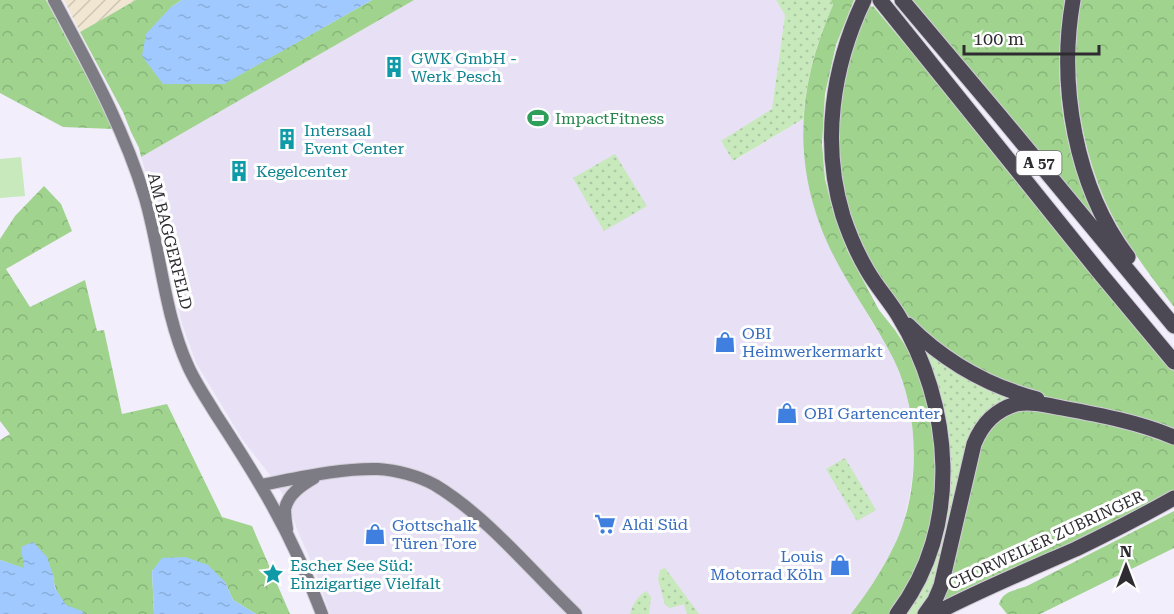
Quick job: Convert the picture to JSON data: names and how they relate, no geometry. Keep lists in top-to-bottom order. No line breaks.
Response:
{"streets":{"highway":["A 57","CHORWEILER ZUBRINGER"],"main road":["AM BAGGERFELD"]},"places":{"building":["GWK GmbH - Werk Pesch","Intersaal Event Center","Kegelcenter"],"sports":["ImpactFitness"],"shop":["OBI Heimwerkermarkt","OBI Gartencenter","Gottschalk Türen Tore","Louis Motorrad Köln"],"supermarket":["Aldi Süd"],"place":["Escher See Süd: Einzigartige Vielfalt"]},"scale_bar":"100 m","north":"top"}
